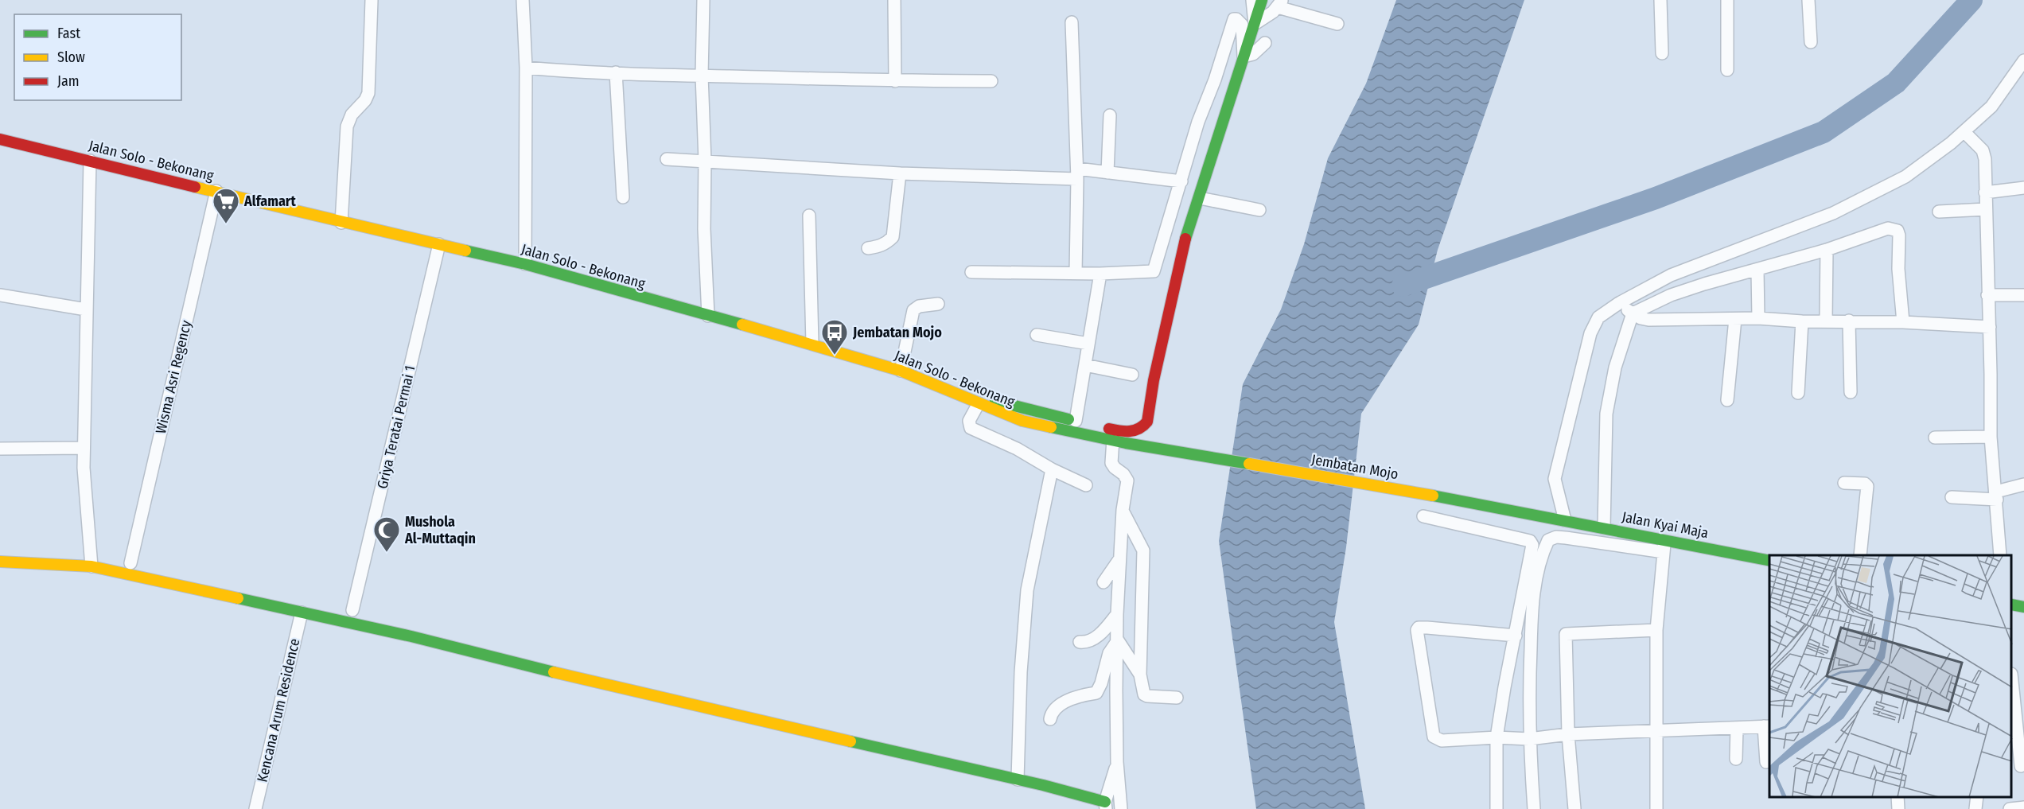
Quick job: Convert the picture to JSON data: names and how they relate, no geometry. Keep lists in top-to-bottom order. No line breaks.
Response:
{"streets":{"main road":["Jalan Solo - Bekonang","Jembatan Mojo","Jalan Kyai Maja"],"street":["Wisma Asri Regency","Griya Teratai Permai 1","Kencana Arum Residence"]},"crossings":[["Jalan Solo - Bekonang","Wisma Asri Regency"],["Jalan Solo - Bekonang","Griya Teratai Permai 1"],["Jalan Solo - Bekonang","Jembatan Mojo"],["Jembatan Mojo","Jalan Kyai Maja"]],"places":{"supermarket":["Alfamart"],"bus stop":["Jembatan Mojo"],"mosque":["Mushola Al-Muttaqin"]},"legend":["Fast","Slow","Jam"]}
